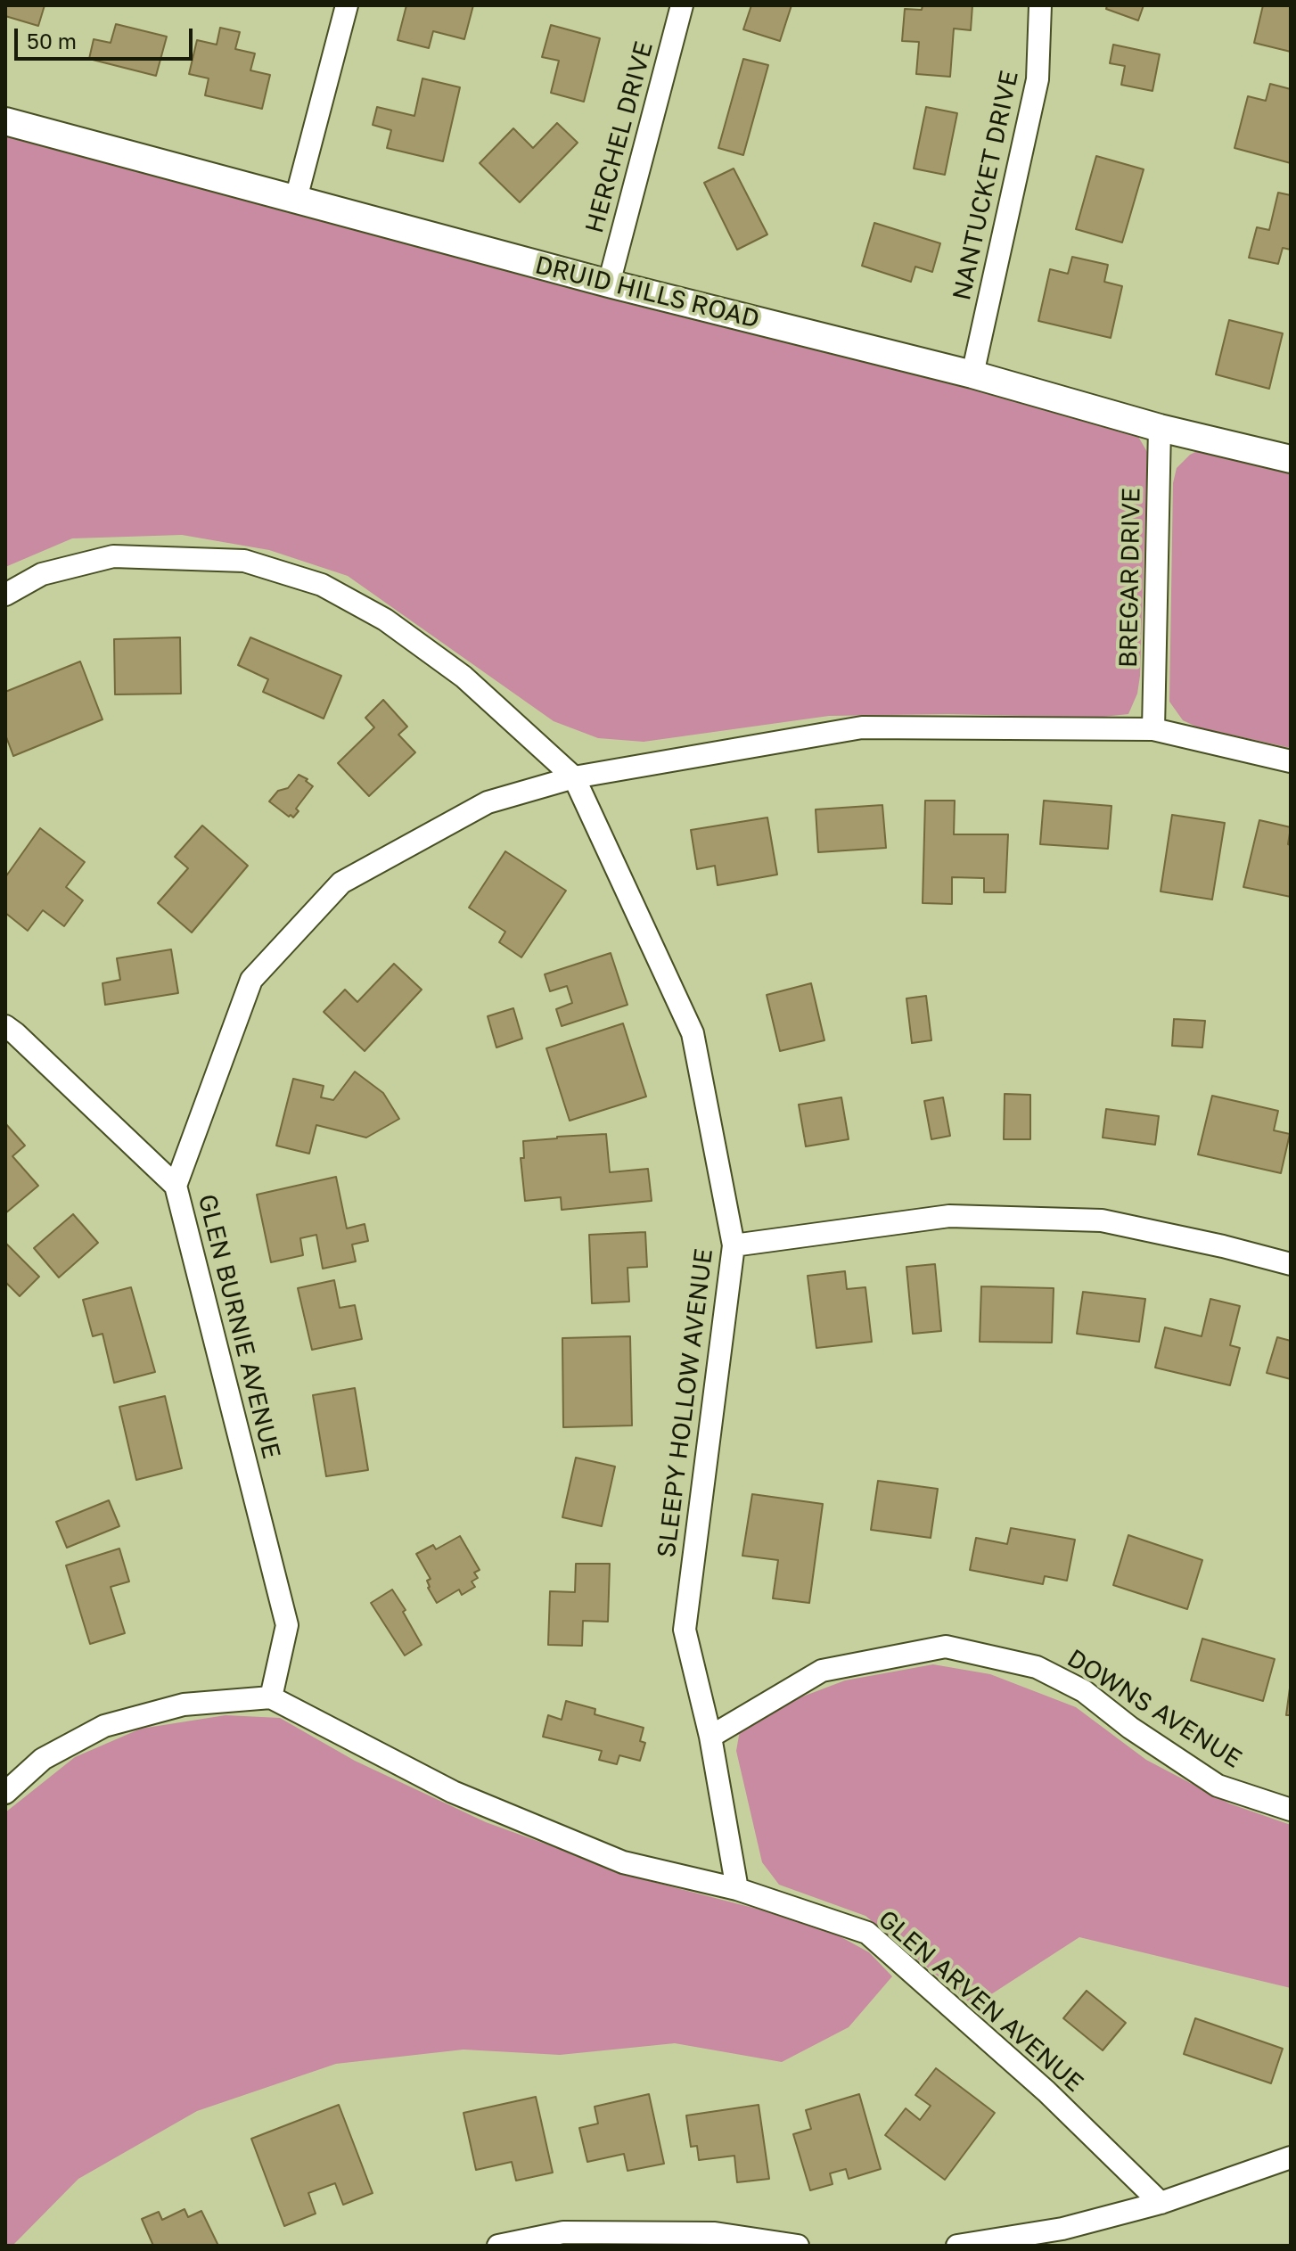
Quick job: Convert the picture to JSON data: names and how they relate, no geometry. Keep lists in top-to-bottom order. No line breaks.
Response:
{"streets":{"street":["HERCHEL DRIVE","NANTUCKET DRIVE","DRUID HILLS ROAD","BREGAR DRIVE","GLEN BURNIE AVENUE","SLEEPY HOLLOW AVENUE","DOWNS AVENUE","GLEN ARVEN AVENUE"]},"crossings":[["HERCHEL DRIVE","DRUID HILLS ROAD"],["NANTUCKET DRIVE","DRUID HILLS ROAD"],["DRUID HILLS ROAD","BREGAR DRIVE"],["BREGAR DRIVE","GLEN BURNIE AVENUE"],["GLEN BURNIE AVENUE","SLEEPY HOLLOW AVENUE"],["GLEN BURNIE AVENUE","GLEN ARVEN AVENUE"],["SLEEPY HOLLOW AVENUE","DOWNS AVENUE"],["SLEEPY HOLLOW AVENUE","GLEN ARVEN AVENUE"]],"scale_bar":"50 m"}
